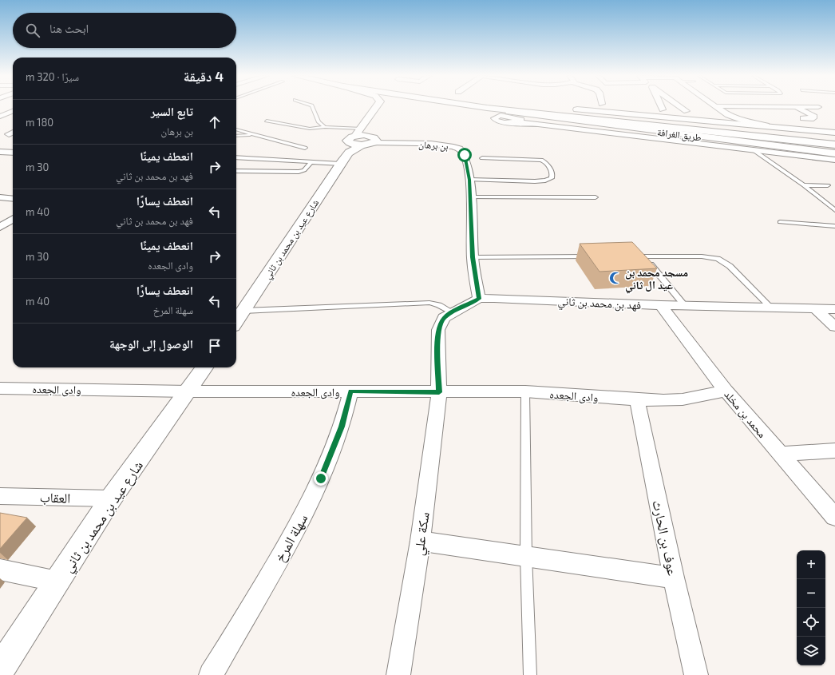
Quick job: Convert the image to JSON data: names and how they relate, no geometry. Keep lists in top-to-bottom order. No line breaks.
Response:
{"streets":{"main road":["طريق الغرافة"],"street":["بن برهان","شارع عيد بن محمد بن ثاني","فهد بن محمد بن ثاني","وادى الجعده","محمد بن مخلد","العقاب","سكة علي","سهلة المرخ","عوف بن الحارث"]},"crossings":[["بن برهان","شارع عيد بن محمد بن ثاني"],["بن برهان","فهد بن محمد بن ثاني"],["شارع عيد بن محمد بن ثاني","وادى الجعده"],["شارع عيد بن محمد بن ثاني","العقاب"],["فهد بن محمد بن ثاني","وادى الجعده"],["فهد بن محمد بن ثاني","محمد بن مخلد"],["فهد بن محمد بن ثاني","سكة علي"],["وادى الجعده","محمد بن مخلد"],["وادى الجعده","سكة علي"],["وادى الجعده","سهلة المرخ"],["وادى الجعده","عوف بن الحارث"]],"places":{"mosque":["مسجد محمد بن عيد ال ثاني"]},"page":{"search":"ابحث هنا","heading":["4 دقيقة","سيرًا · 320 m"],"list":[["تابع السير","بن برهان","180 m"],["انعطف يمينًا","فهد بن محمد بن ثاني","30 m"],["انعطف يسارًا","فهد بن محمد بن ثاني","40 m"],["انعطف يمينًا","وادى الجعده","30 m"],["انعطف يسارًا","سهلة المرخ","40 m"],"الوصول إلى الوجهة"],"map_buttons":["+","−"]}}
